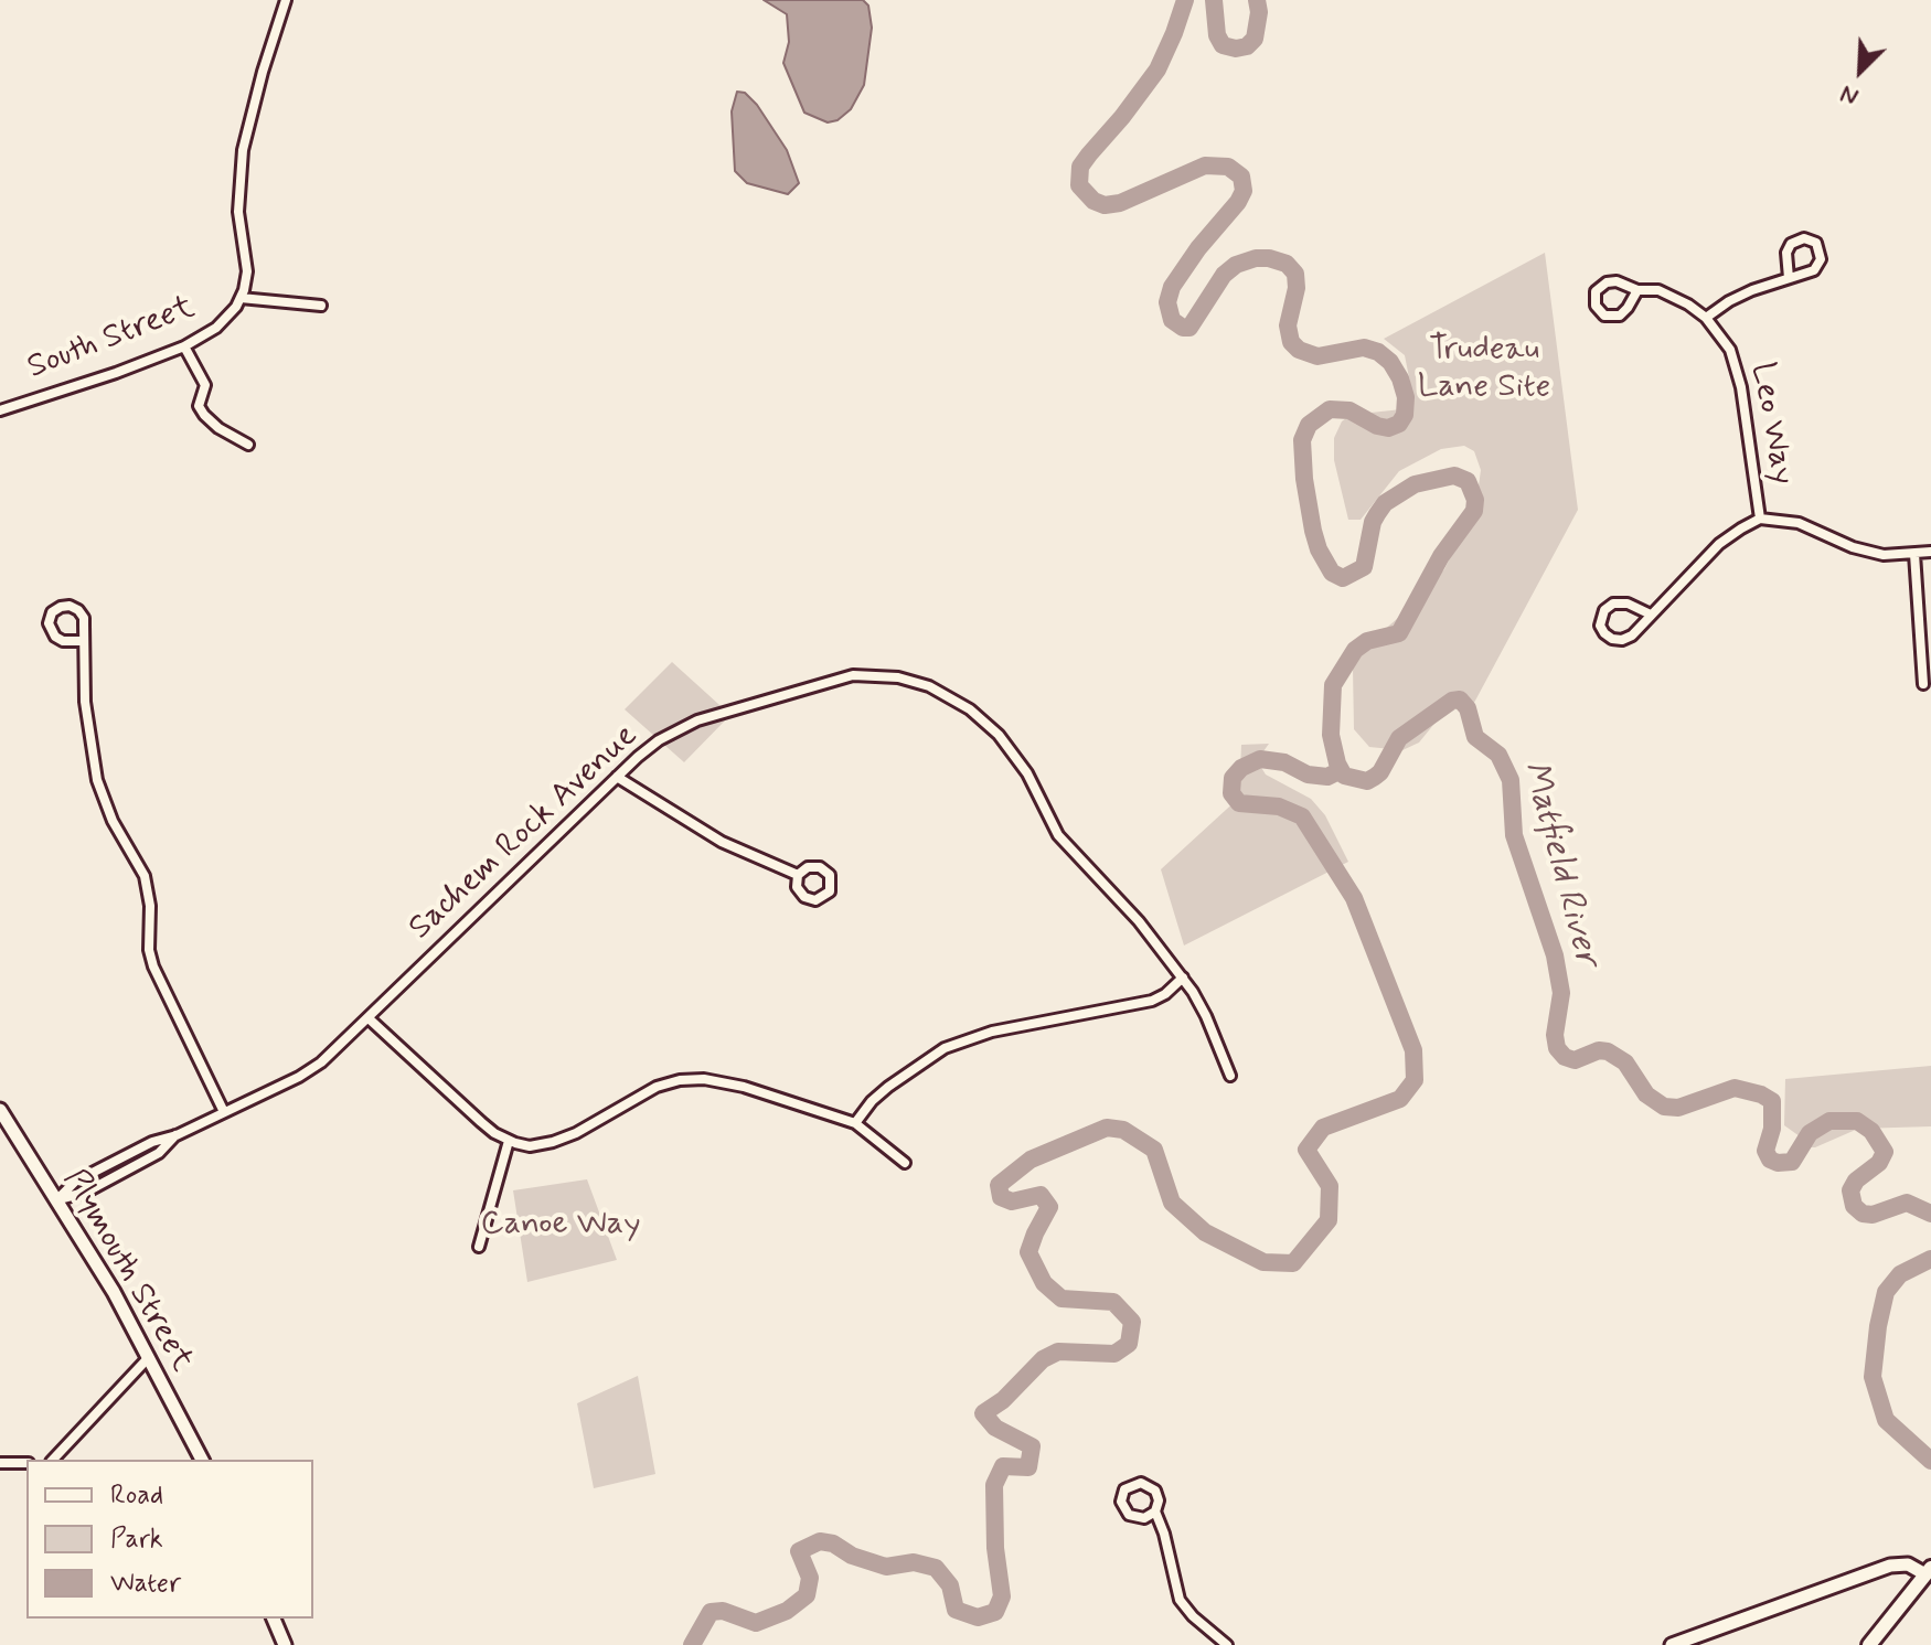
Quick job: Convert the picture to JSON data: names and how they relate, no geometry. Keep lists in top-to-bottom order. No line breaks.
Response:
{"streets":{"main road":["Plymouth Street"],"street":["South Street","Leo Way","Sachem Rock Avenue"]},"crossings":[["Sachem Rock Avenue","Plymouth Street"]],"water":["Matfield River"],"parks":["Trudeau Lane Site","Canoe Way"],"legend":["Road","Park","Water"],"north":"bottom left"}
